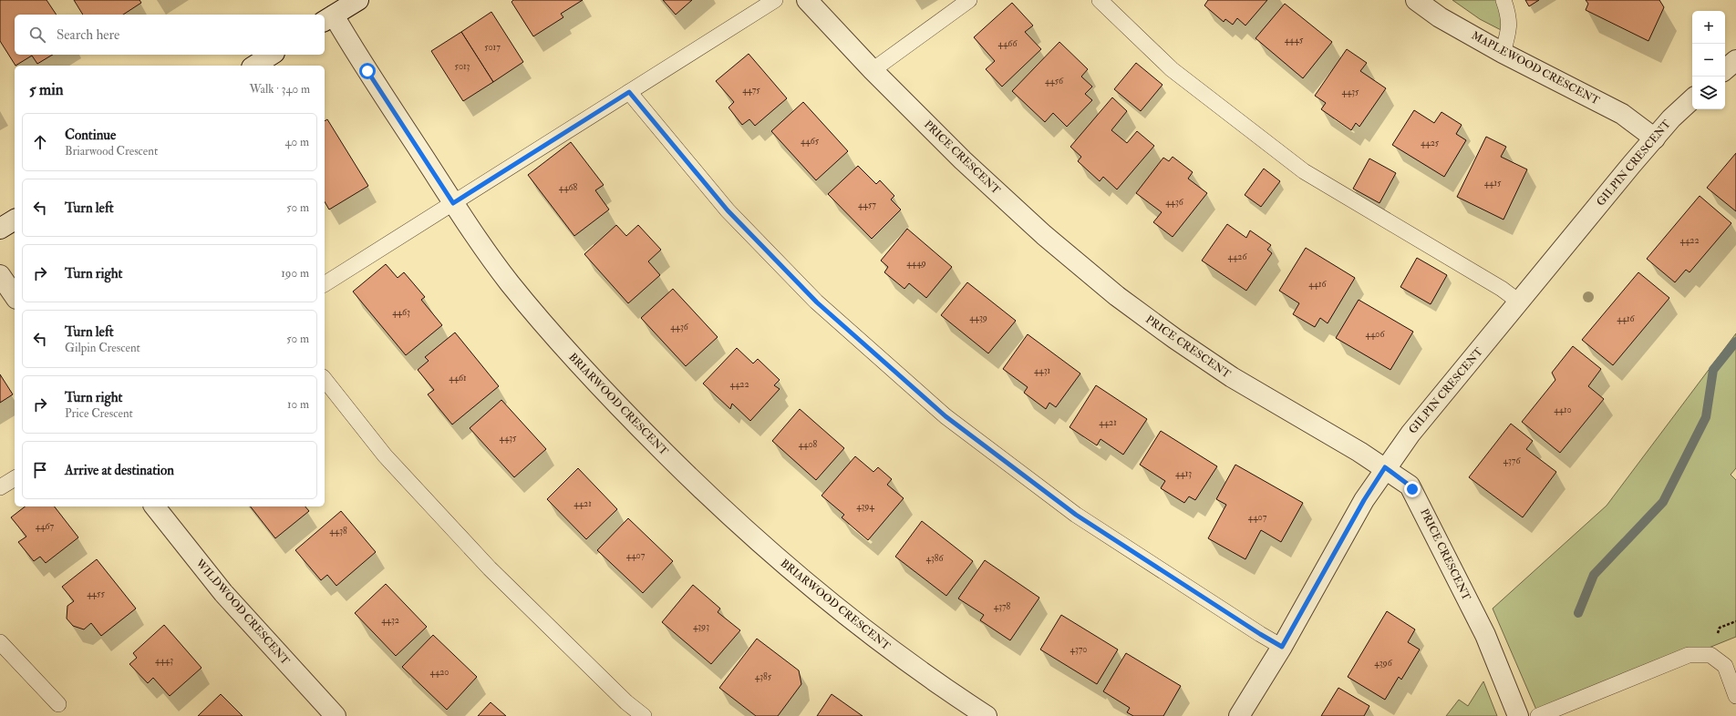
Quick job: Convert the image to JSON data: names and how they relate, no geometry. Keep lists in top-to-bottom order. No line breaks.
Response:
{"streets":{"street":["MAPLEWOOD CRESCENT","PRICE CRESCENT","GILPIN CRESCENT","BRIARWOOD CRESCENT","WILDWOOD CRESCENT"]},"crossings":[["MAPLEWOOD CRESCENT","GILPIN CRESCENT"],["PRICE CRESCENT","GILPIN CRESCENT"]],"house_numbers":["4445","4466","5017","5013","4456","4475","4435","4465","4425","4415","4468","4436","4457","4422","4426","4449","4416","4463","4439","4416","4436","4406","4431","4461","4422","4410","4421","4435","4408","4376","4413","4421","4394","4407","4467","4438","4407","4386","4455","4378","4432","4393","4370","4443","4396","4420","4385"],"page":{"map_buttons":["+","−"],"search":"Search here","heading":["5 min","Walk · 340 m"],"list":[["Continue","Briarwood Crescent","40 m"],["Turn left","50 m"],["Turn right","190 m"],["Turn left","Gilpin Crescent","50 m"],["Turn right","Price Crescent","10 m"],"Arrive at destination"]}}
